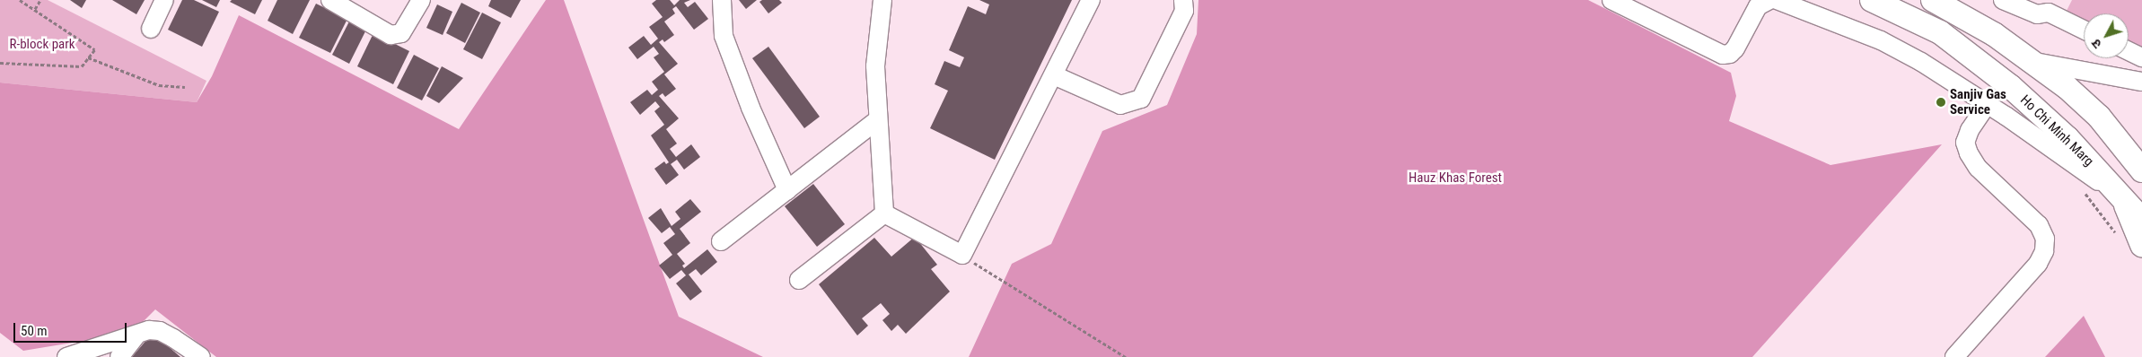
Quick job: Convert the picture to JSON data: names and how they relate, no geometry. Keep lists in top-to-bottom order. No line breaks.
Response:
{"streets":{"main road":["Ho Chi Minh Marg"]},"parks":["R-block park","Hauz Khas Forest"],"places":["Sanjiv Gas Service"],"scale_bar":"50 m","north":"bottom left"}
